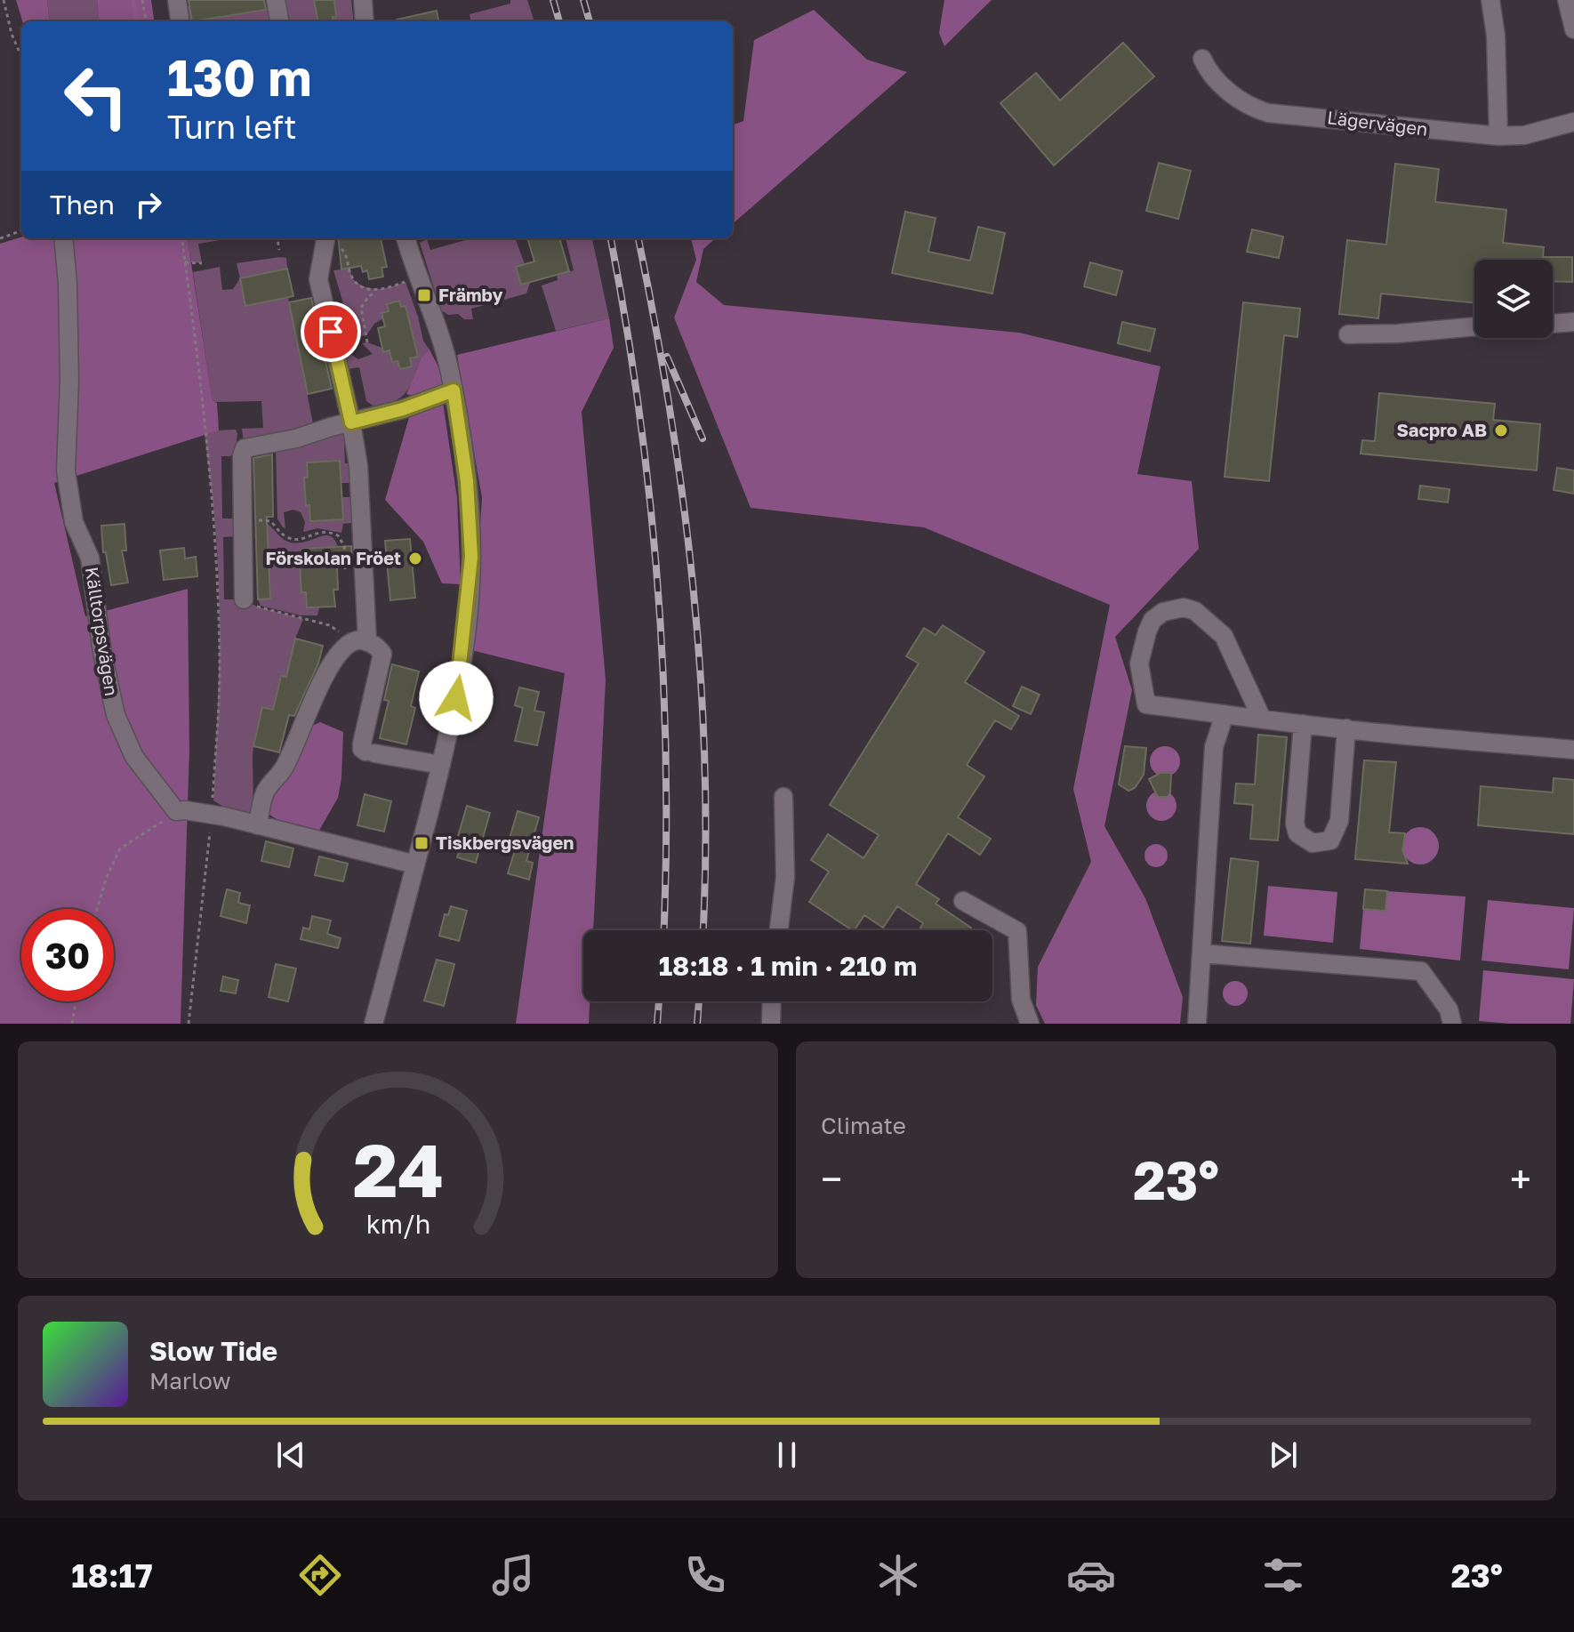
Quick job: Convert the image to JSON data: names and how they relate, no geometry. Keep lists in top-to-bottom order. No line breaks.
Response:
{"streets":{"street":["Lägervägen","Källtorpsvägen"]},"places":{"transit":["Främby","Tiskbergsvägen"],"other":["Sacpro AB","Förskolan Fröet"]},"page":{"turn":["130 m","Turn left"],"then":"Then","limit":"30","trip":"18:18 · 1 min · 210 m","tile":"Climate","heat":["−","23°","+"],"song":["Slow Tide","Marlow"],"tabs":["18:17","23°"],"gauge":["24","km/h"]}}
